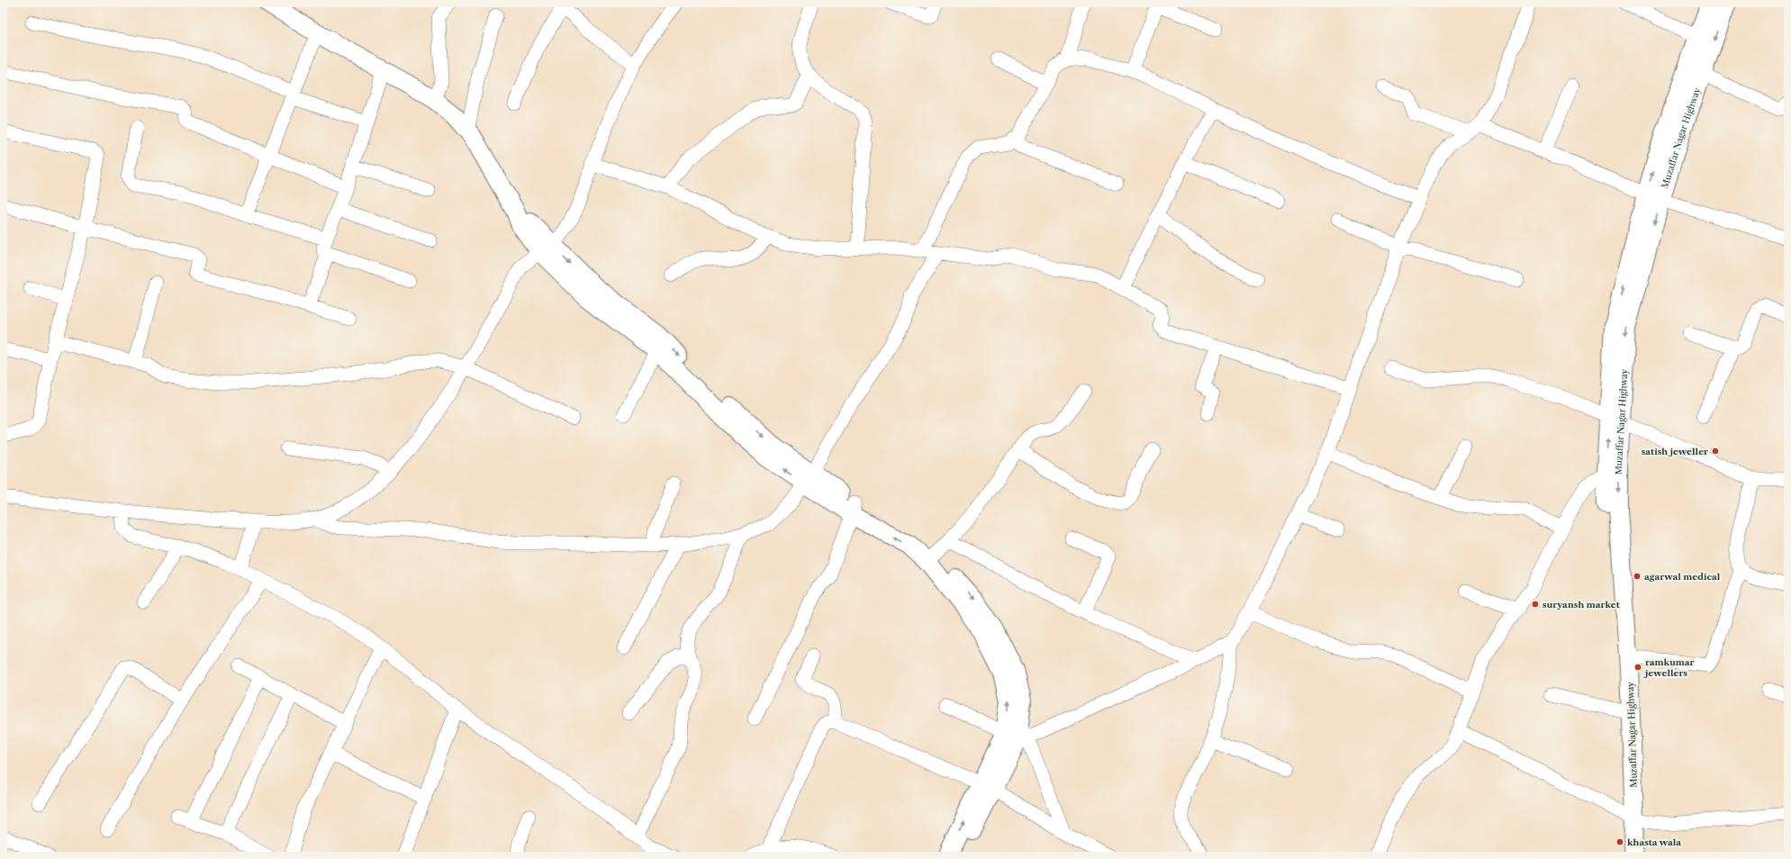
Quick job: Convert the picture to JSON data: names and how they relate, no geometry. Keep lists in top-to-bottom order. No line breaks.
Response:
{"streets":{"main road":["Muzaffar Nagar Highway"]},"places":["satish jeweller","agarwal medical","suryansh market","ramkumar jewellers","khasta wala"]}
